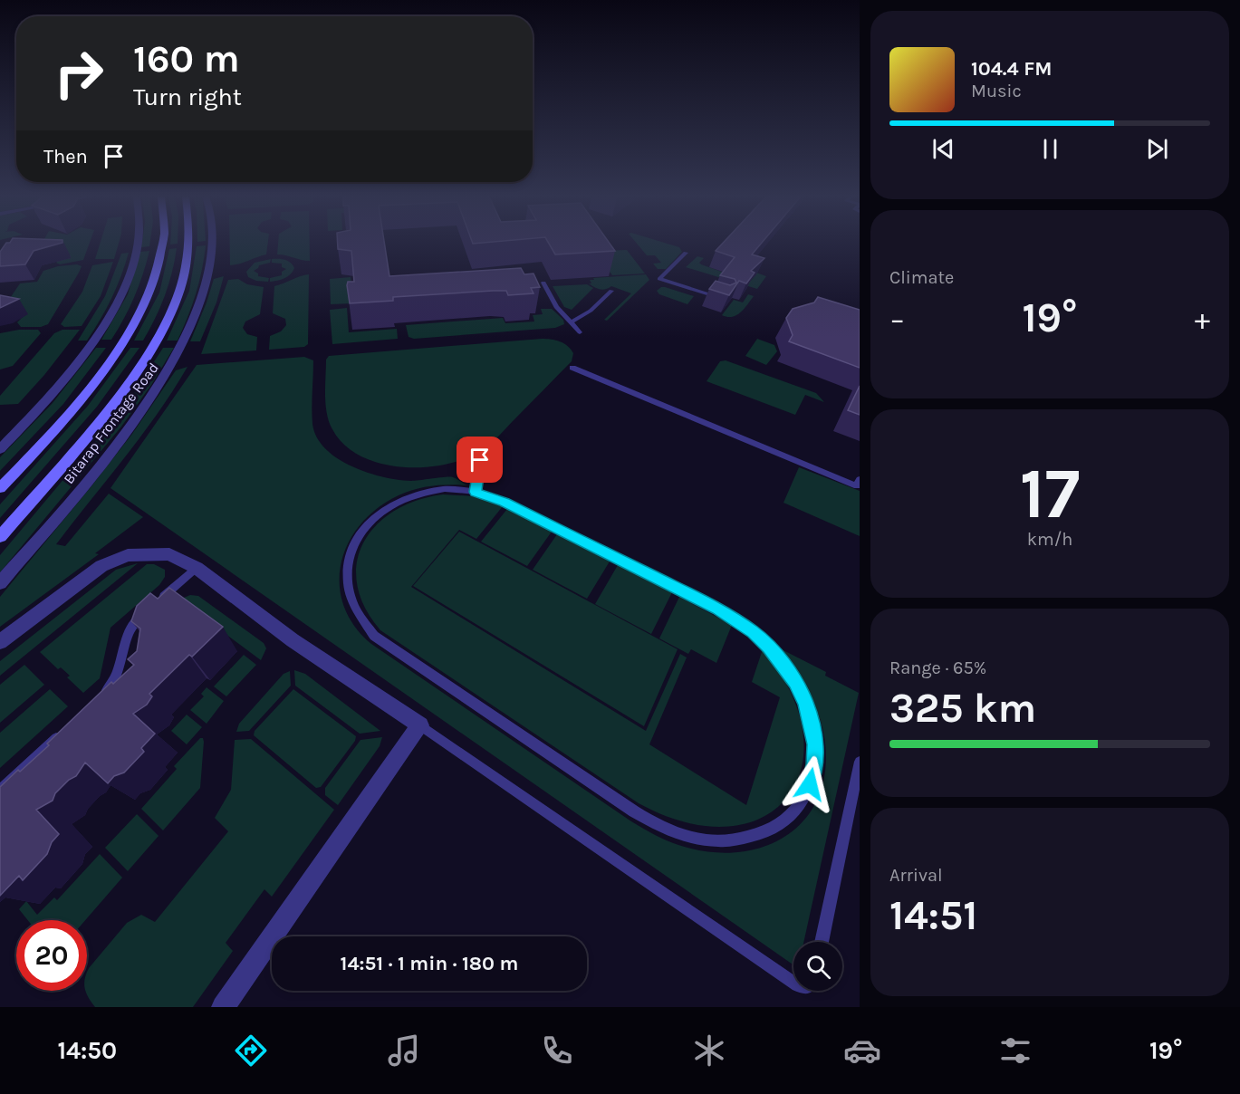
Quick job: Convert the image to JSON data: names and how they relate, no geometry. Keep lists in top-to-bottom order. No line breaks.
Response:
{"streets":{"street":["Bitarap Frontage Road"]},"page":{"turn":["160 m","Turn right"],"song":["104.4 FM","Music"],"then":"Then","tile":["Climate",["17","km/h"],["Range · 65%","325 km"],["Arrival","14:51"]],"heat":["−","19°","+"],"limit":"20","trip":"14:51 · 1 min · 180 m","tabs":["14:50","19°"]}}
